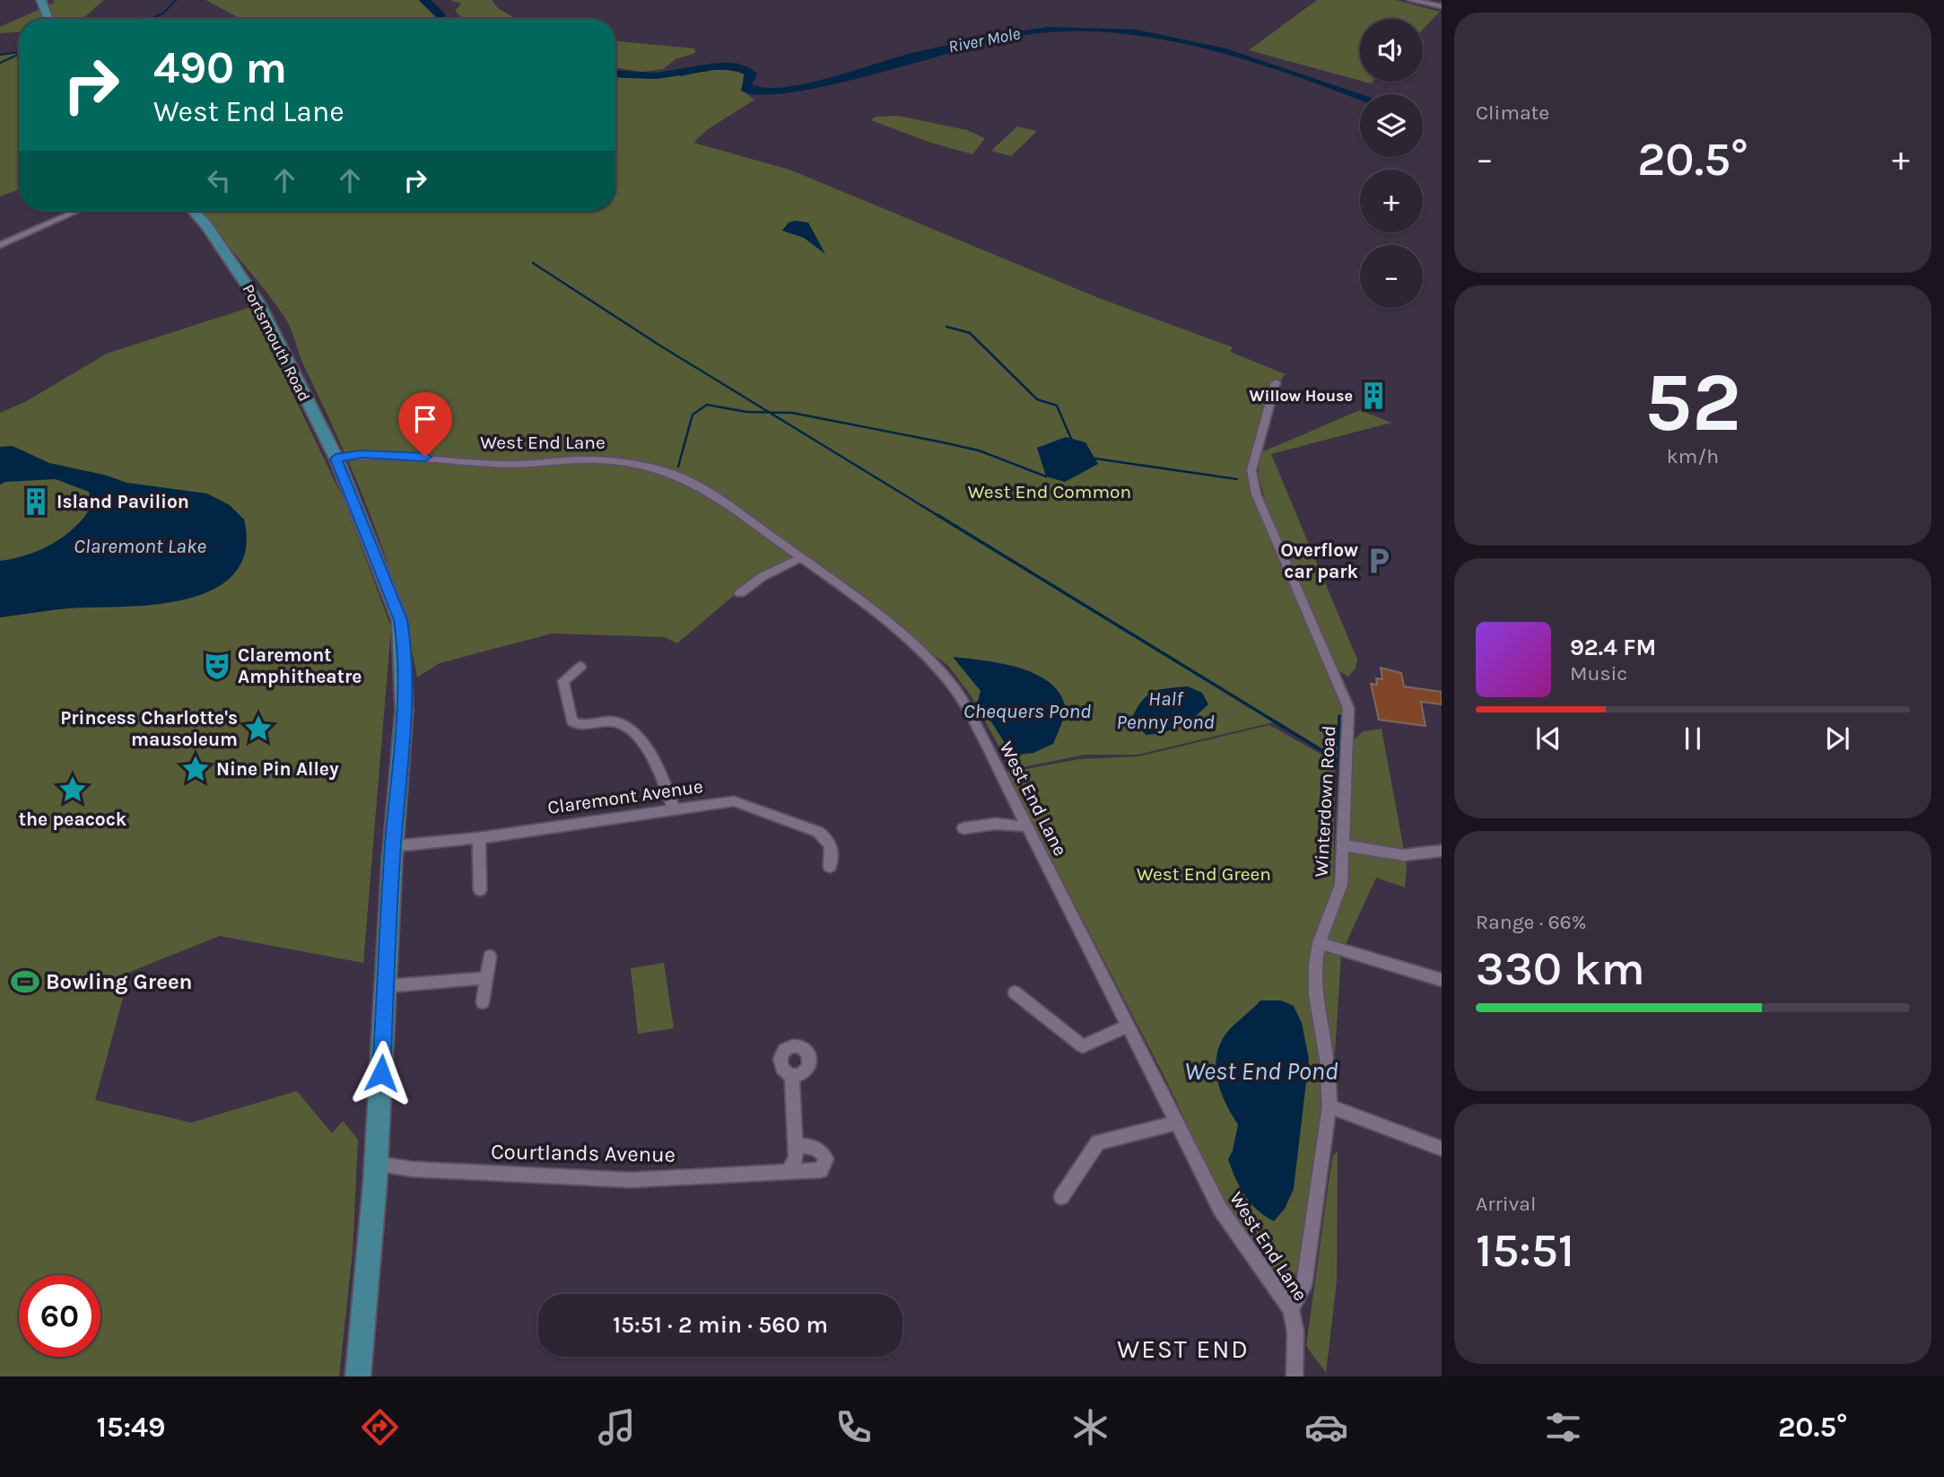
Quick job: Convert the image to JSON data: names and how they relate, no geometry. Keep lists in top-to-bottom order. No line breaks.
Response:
{"streets":{"main road":["Portsmouth Road"],"street":["West End Lane","Claremont Avenue","Winterdown Road","Courtlands Avenue"]},"crossings":[["Portsmouth Road","West End Lane"],["Portsmouth Road","Claremont Avenue"],["Portsmouth Road","Courtlands Avenue"],["West End Lane","Winterdown Road"]],"districts":["WEST END"],"water":["River Mole","Claremont Lake","Half Penny Pond","Chequers Pond","West End Pond"],"parks":["West End Common","West End Green"],"places":{"building":["Willow House","Island Pavilion"],"parking":["Overflow car park"],"theatre":["Claremont Amphitheatre"],"place":["Princess Charlotte's mausoleum","Nine Pin Alley","the peacock"],"sports":["Bowling Green"]},"page":{"tile":["Climate",["52","km/h"],["Range · 66%","330 km"],["Arrival","15:51"]],"map_buttons":["+","−"],"turn":["490 m","West End Lane"],"heat":["−","20.5°","+"],"song":["92.4 FM","Music"],"limit":"60","trip":"15:51 · 2 min · 560 m","tabs":["15:49","20.5°"]}}
